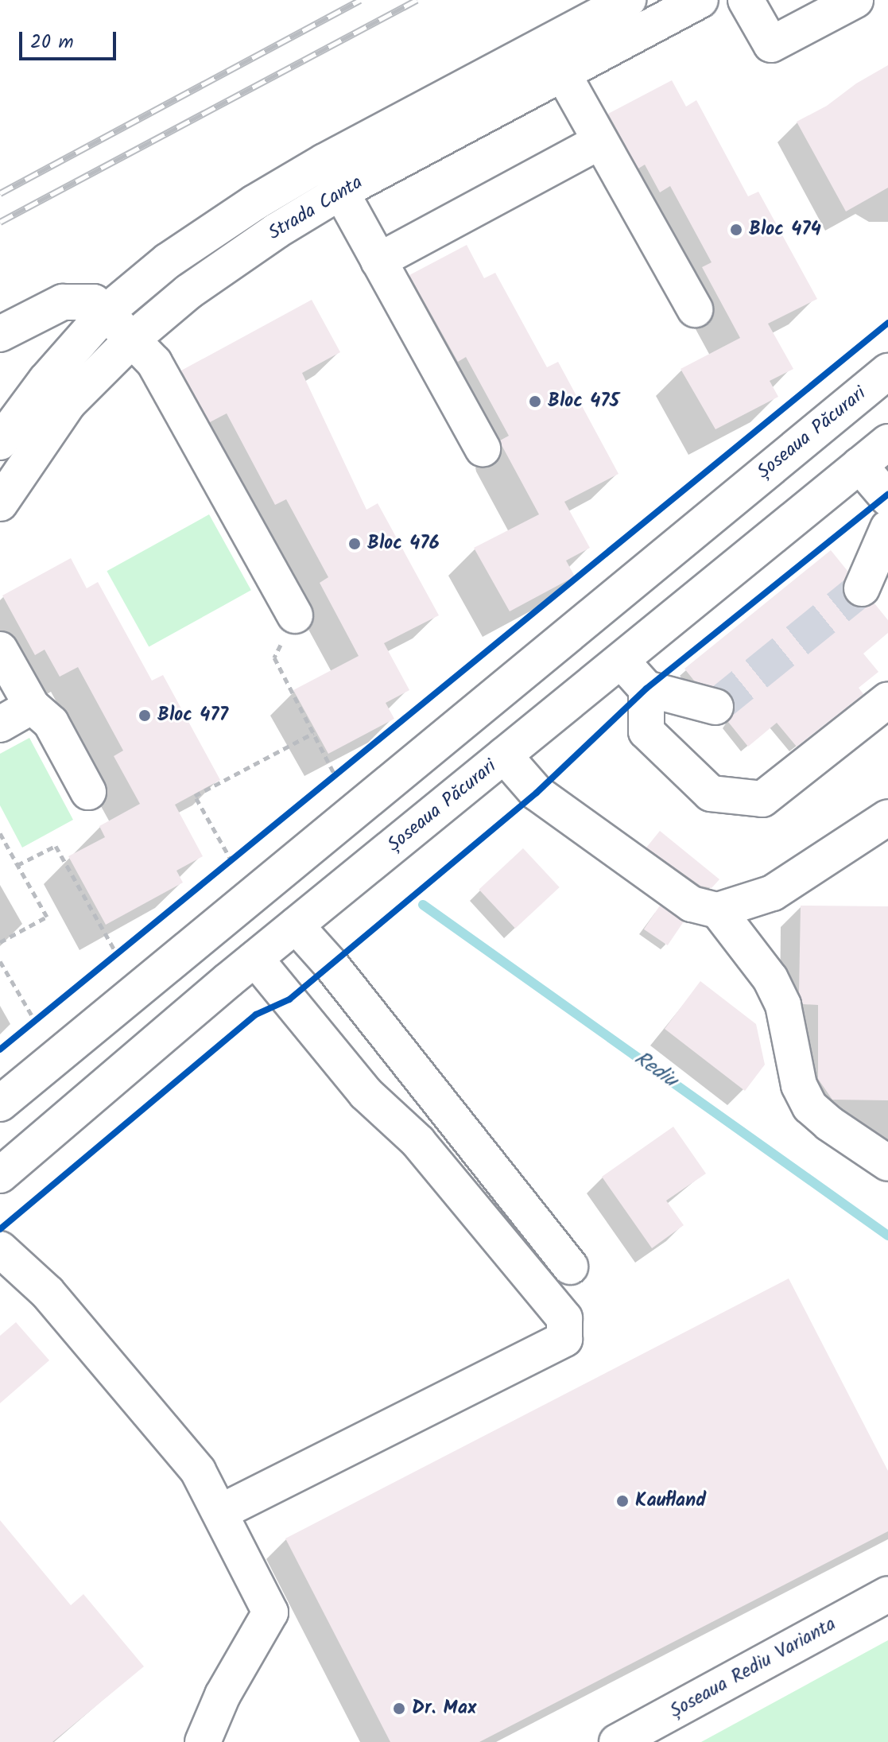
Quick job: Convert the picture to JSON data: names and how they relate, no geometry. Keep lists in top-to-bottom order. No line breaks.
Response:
{"streets":{"main road":["Strada Canta","Șoseaua Păcurari","Șoseaua Rediu Varianta"]},"water":["Rediu"],"places":["Bloc 474","Bloc 475","Bloc 476","Bloc 477","Kaufland","Dr. Max"],"scale_bar":"20 m"}
